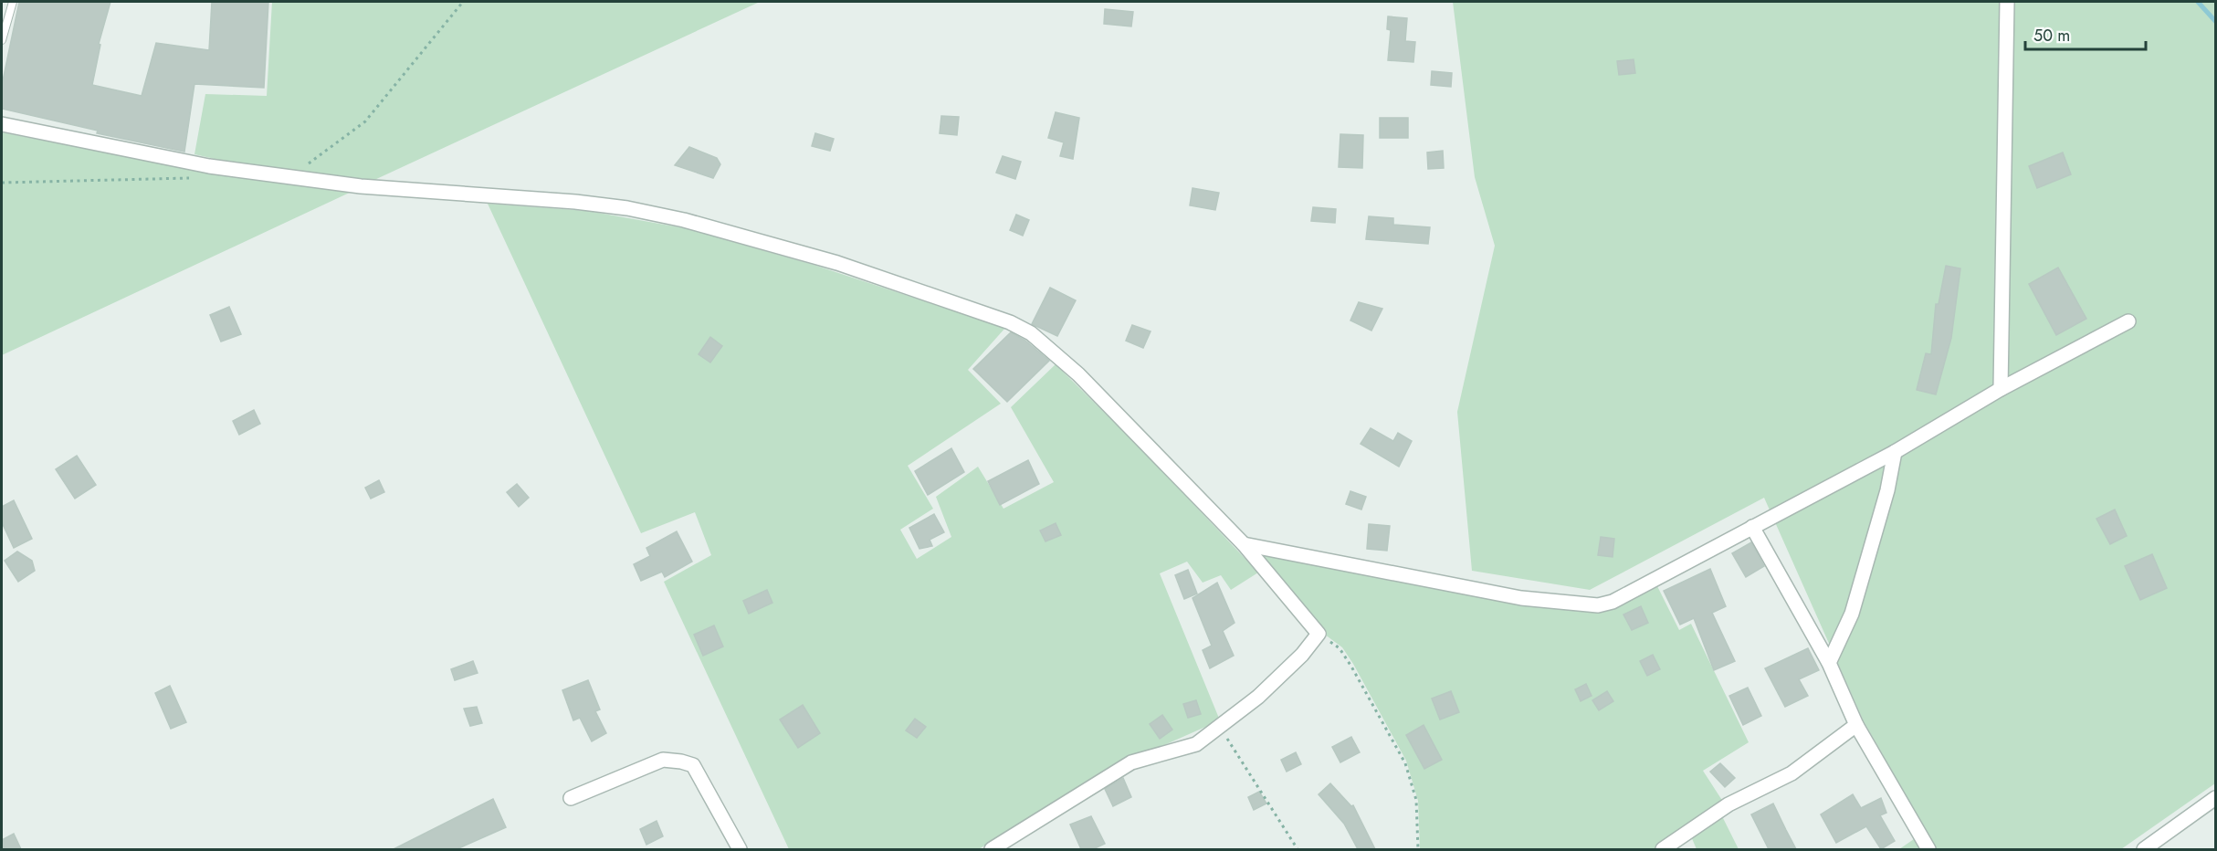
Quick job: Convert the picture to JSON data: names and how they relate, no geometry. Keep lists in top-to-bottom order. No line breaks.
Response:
{"scale_bar":"50 m"}
